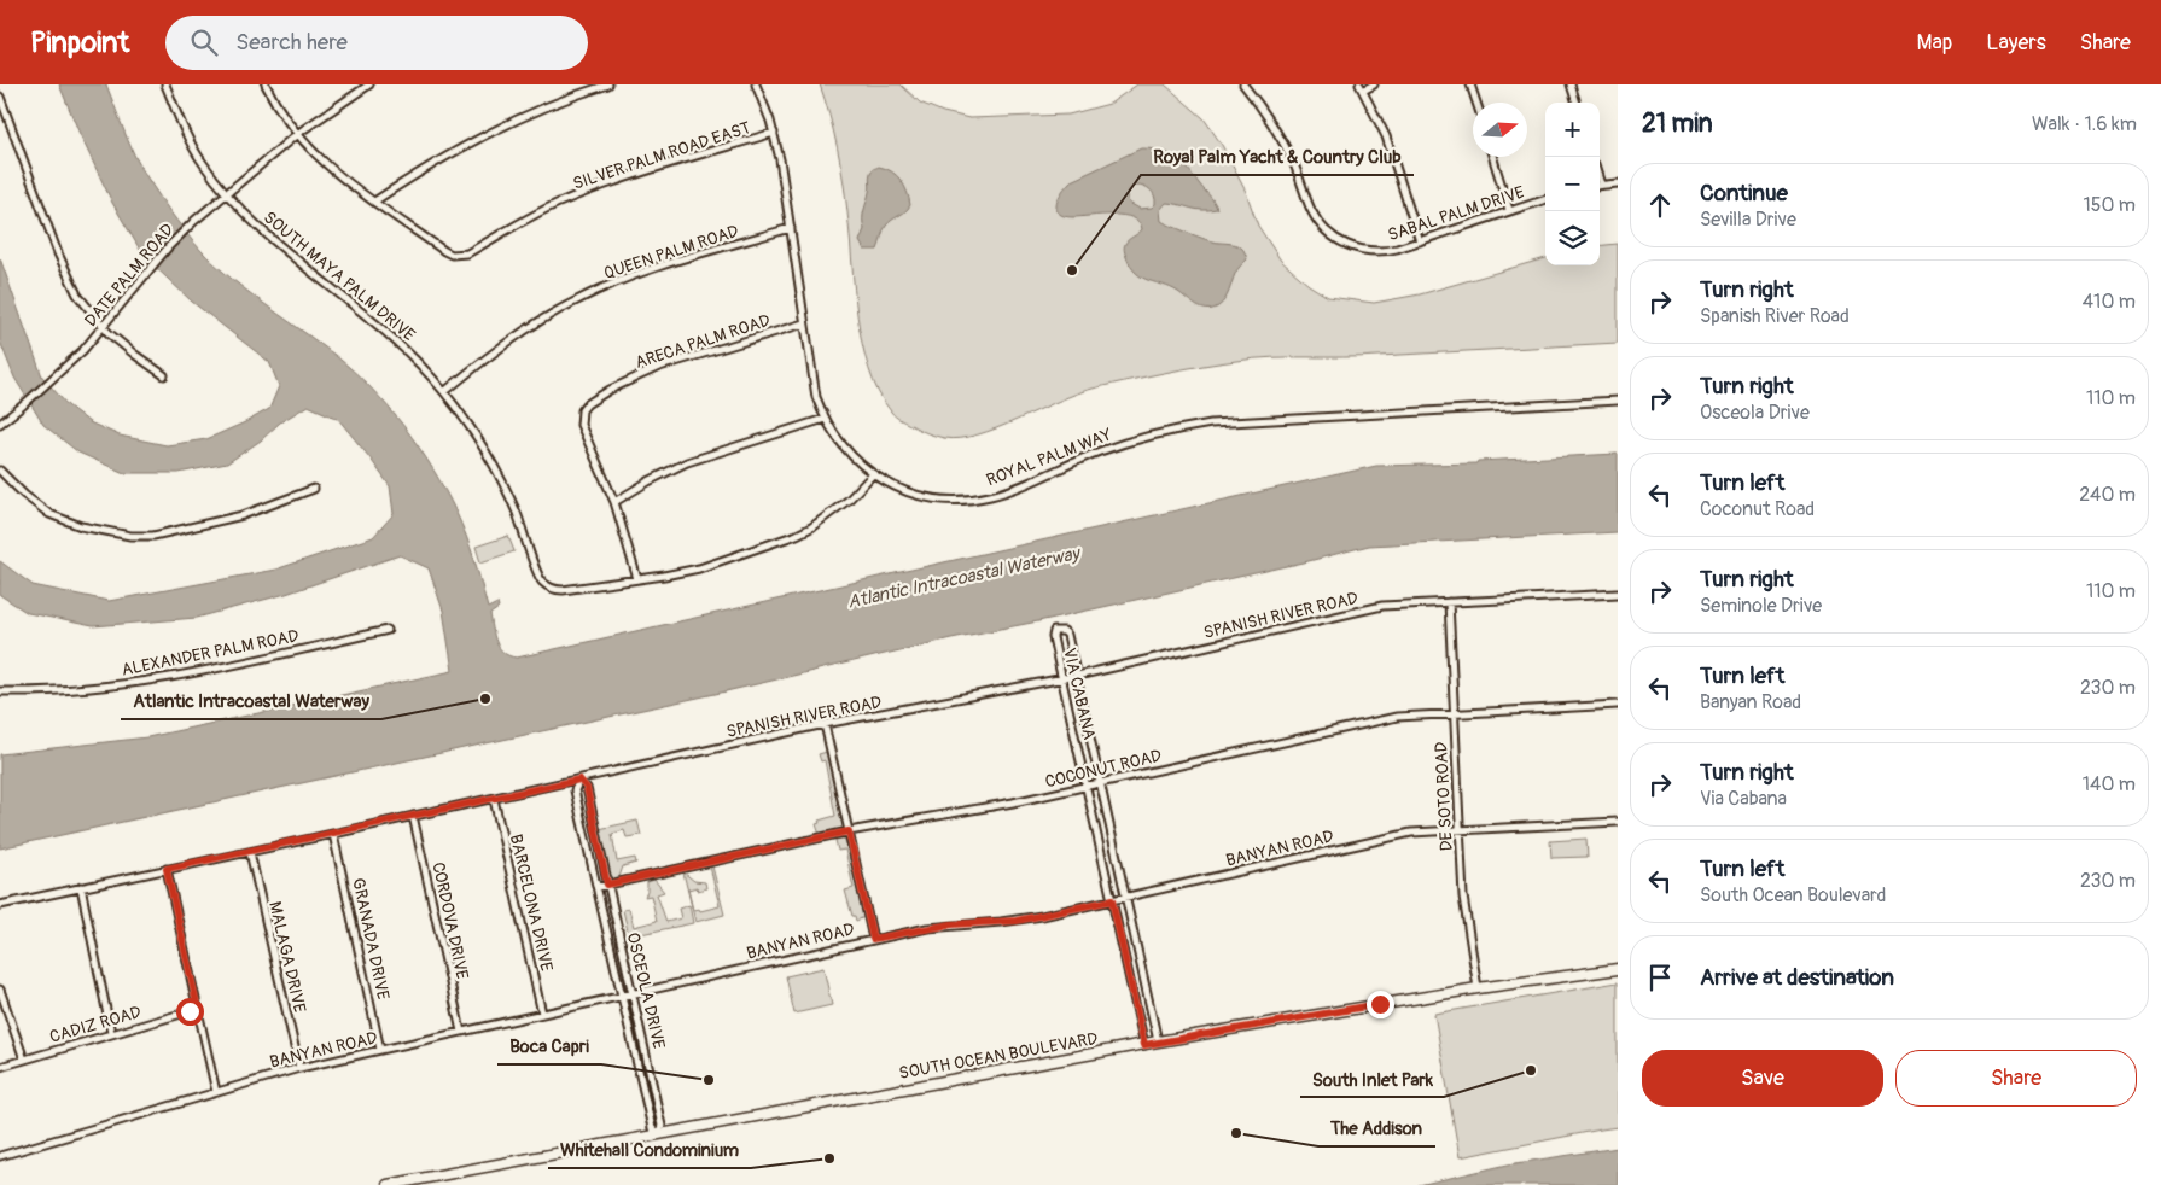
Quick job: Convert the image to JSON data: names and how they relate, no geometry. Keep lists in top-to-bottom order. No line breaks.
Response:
{"streets":{"main road":["SOUTH OCEAN BOULEVARD"],"street":["SILVER PALM ROAD EAST","SABAL PALM DRIVE","QUEEN PALM ROAD","DATE PALM ROAD","SOUTH MAYA PALM DRIVE","ARECA PALM ROAD","ROYAL PALM WAY","SPANISH RIVER ROAD","ALEXANDER PALM ROAD","VIA CABANA","COCONUT ROAD","DE SOTO ROAD","BANYAN ROAD","BARCELONA DRIVE","CORDOVA DRIVE","GRANADA DRIVE","MALAGA DRIVE","OSCEOLA DRIVE","CADIZ ROAD"]},"crossings":[["SILVER PALM ROAD EAST","ROYAL PALM WAY"],["QUEEN PALM ROAD","SOUTH MAYA PALM DRIVE"],["QUEEN PALM ROAD","ROYAL PALM WAY"],["DATE PALM ROAD","SOUTH MAYA PALM DRIVE"],["SOUTH MAYA PALM DRIVE","ARECA PALM ROAD"],["ARECA PALM ROAD","ROYAL PALM WAY"],["SPANISH RIVER ROAD","VIA CABANA"],["SPANISH RIVER ROAD","DE SOTO ROAD"],["SPANISH RIVER ROAD","BARCELONA DRIVE"],["SPANISH RIVER ROAD","CORDOVA DRIVE"],["SPANISH RIVER ROAD","GRANADA DRIVE"],["SPANISH RIVER ROAD","MALAGA DRIVE"],["SPANISH RIVER ROAD","OSCEOLA DRIVE"],["VIA CABANA","COCONUT ROAD"],["VIA CABANA","BANYAN ROAD"],["VIA CABANA","SOUTH OCEAN BOULEVARD"],["COCONUT ROAD","DE SOTO ROAD"],["COCONUT ROAD","OSCEOLA DRIVE"],["DE SOTO ROAD","BANYAN ROAD"],["DE SOTO ROAD","SOUTH OCEAN BOULEVARD"],["BANYAN ROAD","BARCELONA DRIVE"],["BANYAN ROAD","CORDOVA DRIVE"],["BANYAN ROAD","GRANADA DRIVE"],["BANYAN ROAD","MALAGA DRIVE"],["BANYAN ROAD","OSCEOLA DRIVE"],["OSCEOLA DRIVE","SOUTH OCEAN BOULEVARD"]],"water":["Atlantic Intracoastal Waterway"],"places":["Royal Palm Yacht & Country Club","Atlantic Intracoastal Waterway","South Inlet Park","Boca Capri","The Addison","Whitehall Condominium"],"north":"right","page":{"header":"Pinpoint","search":"Search here","nav":["Map","Layers","Share"],"heading":["21 min","Walk · 1.6 km"],"map_buttons":["+","−"],"list":[["Continue","Sevilla Drive","150 m"],["Turn right","Spanish River Road","410 m"],["Turn right","Osceola Drive","110 m"],["Turn left","Coconut Road","240 m"],["Turn right","Seminole Drive","110 m"],["Turn left","Banyan Road","230 m"],["Turn right","Via Cabana","140 m"],["Turn left","South Ocean Boulevard","230 m"],"Arrive at destination"],"buttons":["Save","Share"]}}
